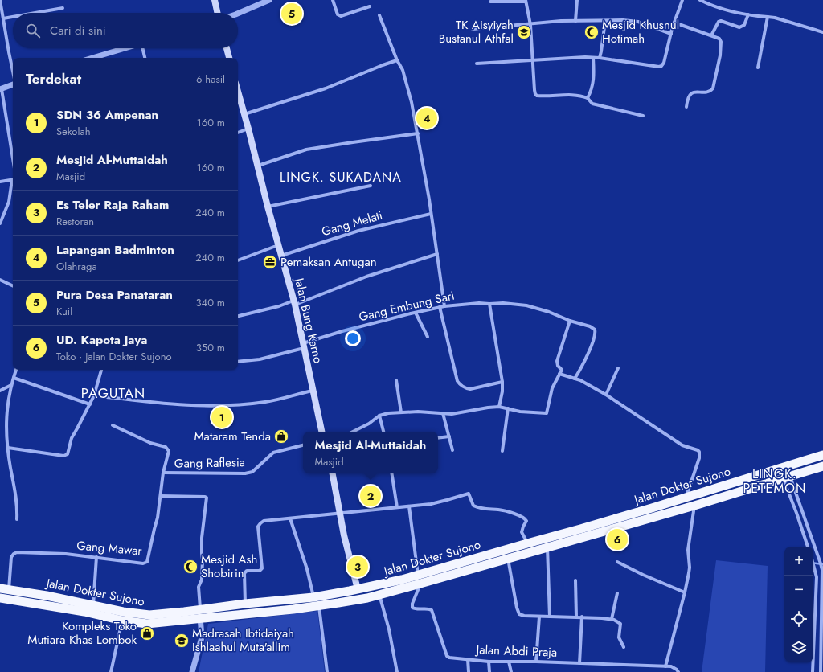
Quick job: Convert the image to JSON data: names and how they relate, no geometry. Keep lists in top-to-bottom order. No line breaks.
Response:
{"streets":{"highway":["Jalan Dokter Sujono"],"main road":["Jalan Bung Karno"],"street":["Gang Melati","Gang Embung Sari","Gang Raflesia","Gang Mawar","Jalan Abdi Praja"]},"crossings":[["Gang Melati","Jalan Bung Karno"],["Gang Embung Sari","Jalan Bung Karno"],["Gang Raflesia","Gang Mawar"],["Jalan Dokter Sujono","Gang Mawar"],["Jalan Dokter Sujono","Jalan Abdi Praja"]],"districts":["LINGK. SUKADANA","PAGUTAN","LINGK. PETEMON"],"places":{"school or university":["TK Aisyiyah Bustanul Athfal","Madrasah Ibtidaiyah Ishlaahul Muta'allim"],"mosque":["Mesjid Khusnul Hotimah","Mesjid Ash Shobirin"],"office":["Pemaksan Antugan"],"shop":["Mataram Tenda","Kompleks Toko Mutiara Khas Lombok"]},"page":{"pins":["5","4","1","2","6","3"],"search":"Cari di sini","heading":["Terdekat","6 hasil"],"list":[{"mark":"1","name":"SDN 36 Ampenan","note":"Sekolah","value":"160 m"},{"mark":"2","name":"Mesjid Al-Muttaidah","note":"Masjid","value":"160 m"},{"mark":"3","name":"Es Teler Raja Raham","note":"Restoran","value":"240 m"},{"mark":"4","name":"Lapangan Badminton","note":"Olahraga","value":"240 m"},{"mark":"5","name":"Pura Desa Panataran","note":"Kuil","value":"340 m"},{"mark":"6","name":"UD. Kapota Jaya","note":"Toko · Jalan Dokter Sujono","value":"350 m"}],"popup":["Mesjid Al-Muttaidah","Masjid"],"map_buttons":["+","−"]}}
